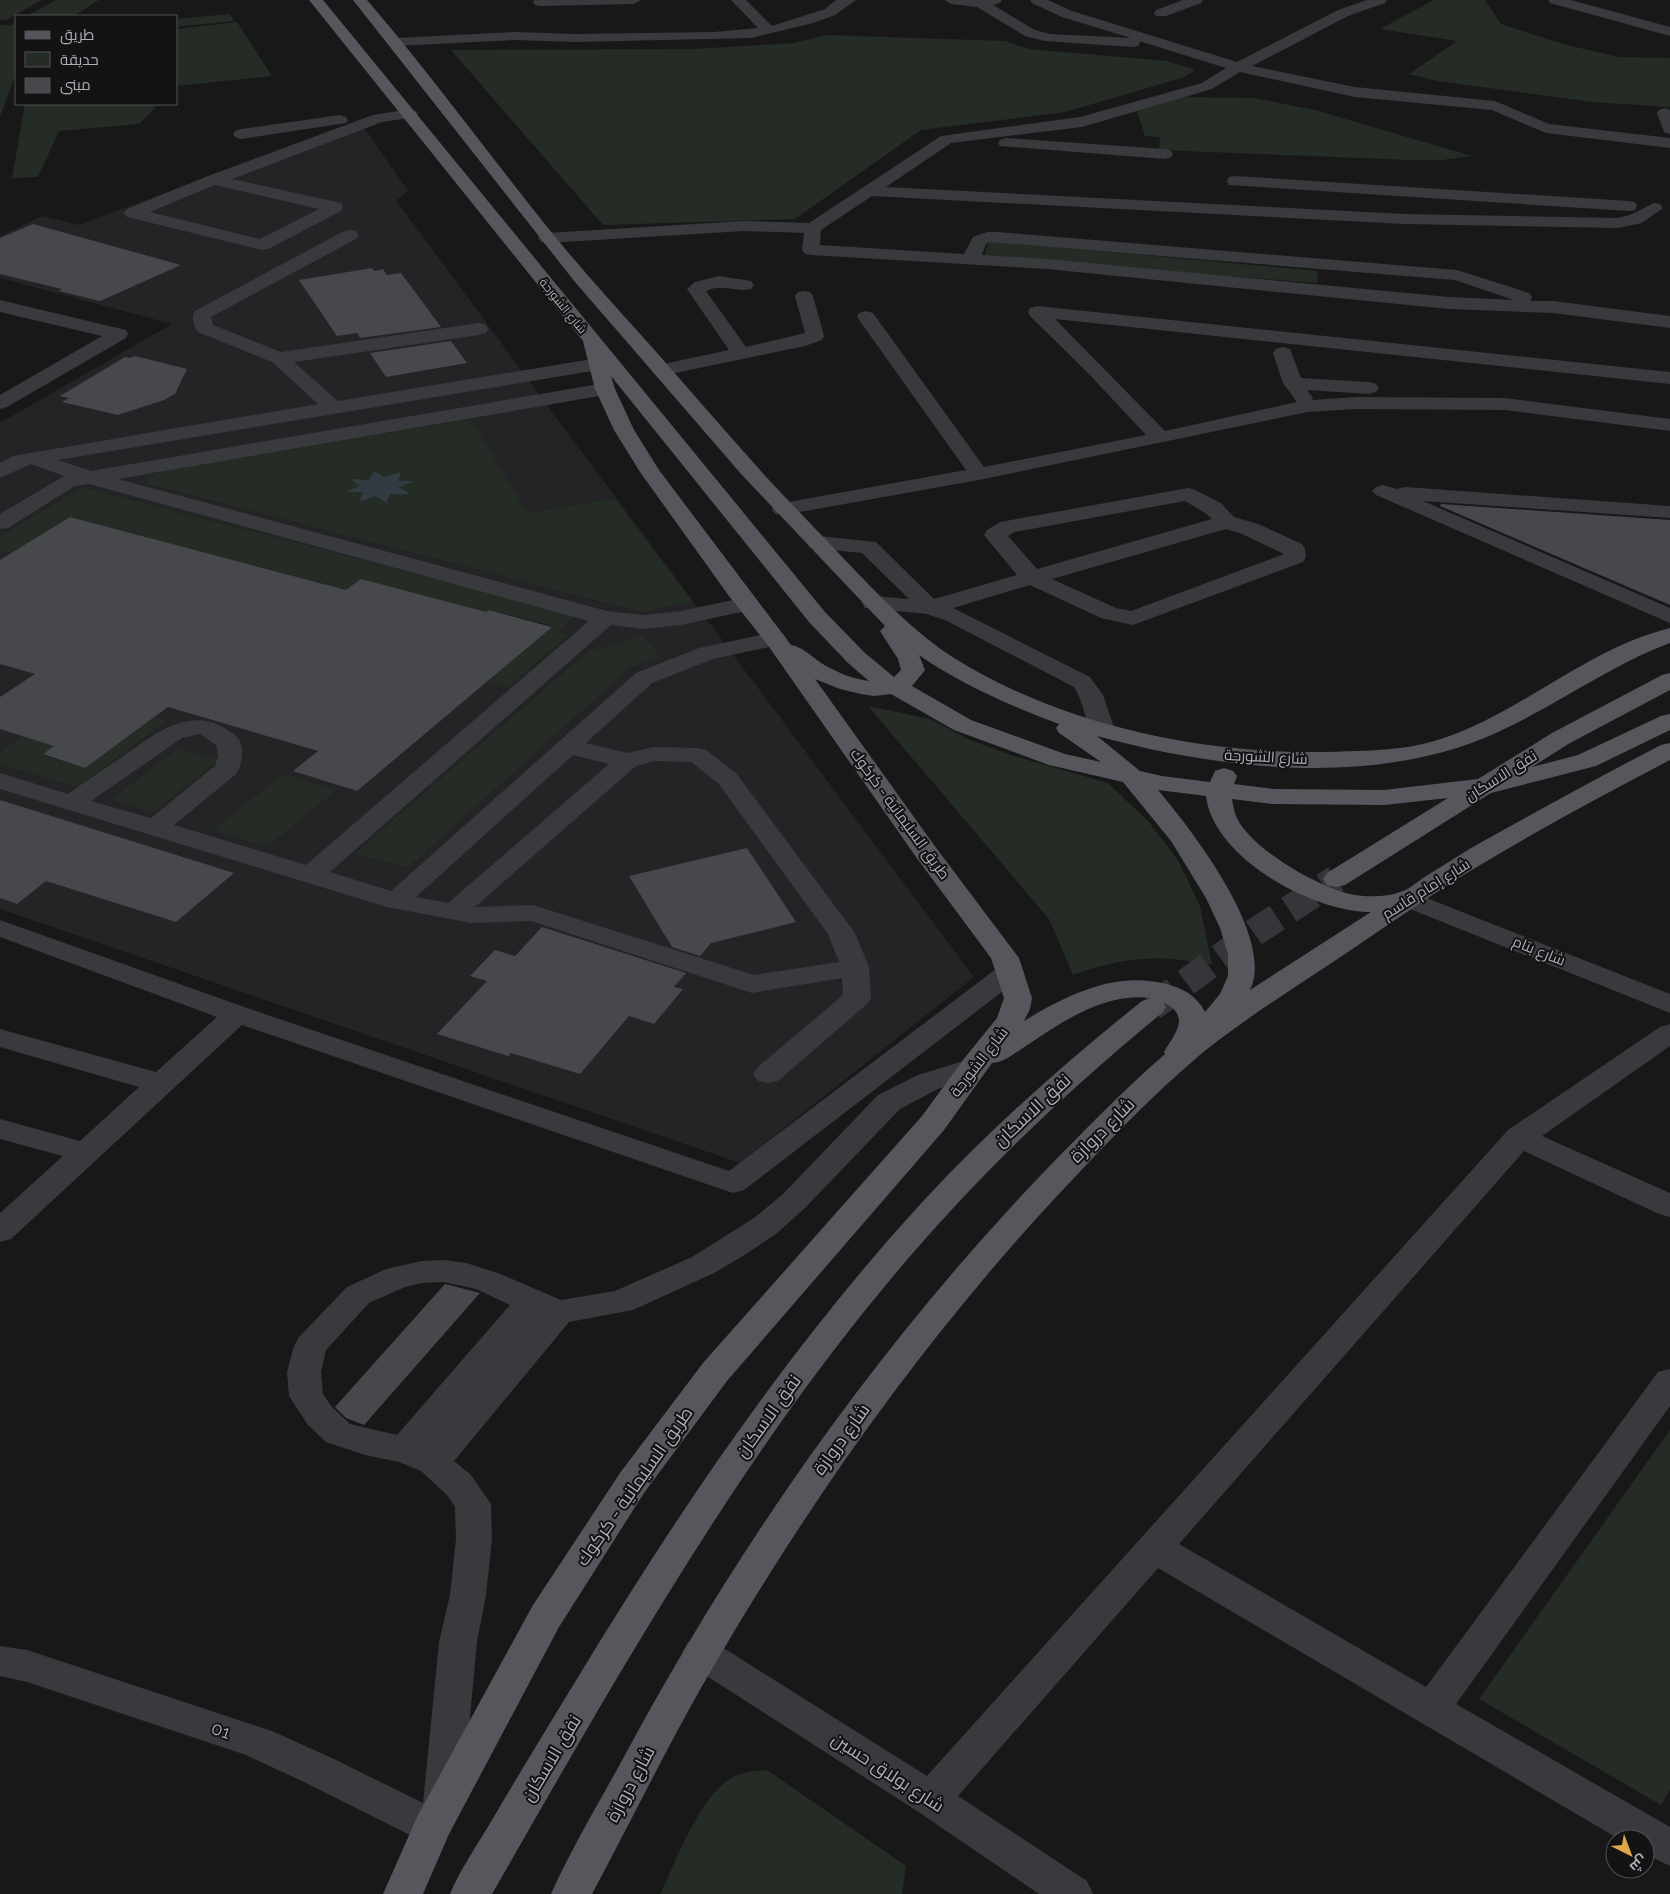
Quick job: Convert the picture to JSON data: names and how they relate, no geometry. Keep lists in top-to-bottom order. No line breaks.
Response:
{"streets":{"main road":["شارع الشورجة","نفق الاسكان","طريق السليمانية - كركوك","شارع إمام قاسم","شارع دروازة"],"street":["شارع بتام","01","شارع بولاق حسين"]},"crossings":[["شارع الشورجة","طريق السليمانية - كركوك"],["طريق السليمانية - كركوك","01"],["شارع إمام قاسم","شارع بتام"],["شارع إمام قاسم","شارع دروازة"],["شارع دروازة","شارع بولاق حسين"]],"legend":["طريق","حديقة","مبنى"],"north":"bottom right"}
